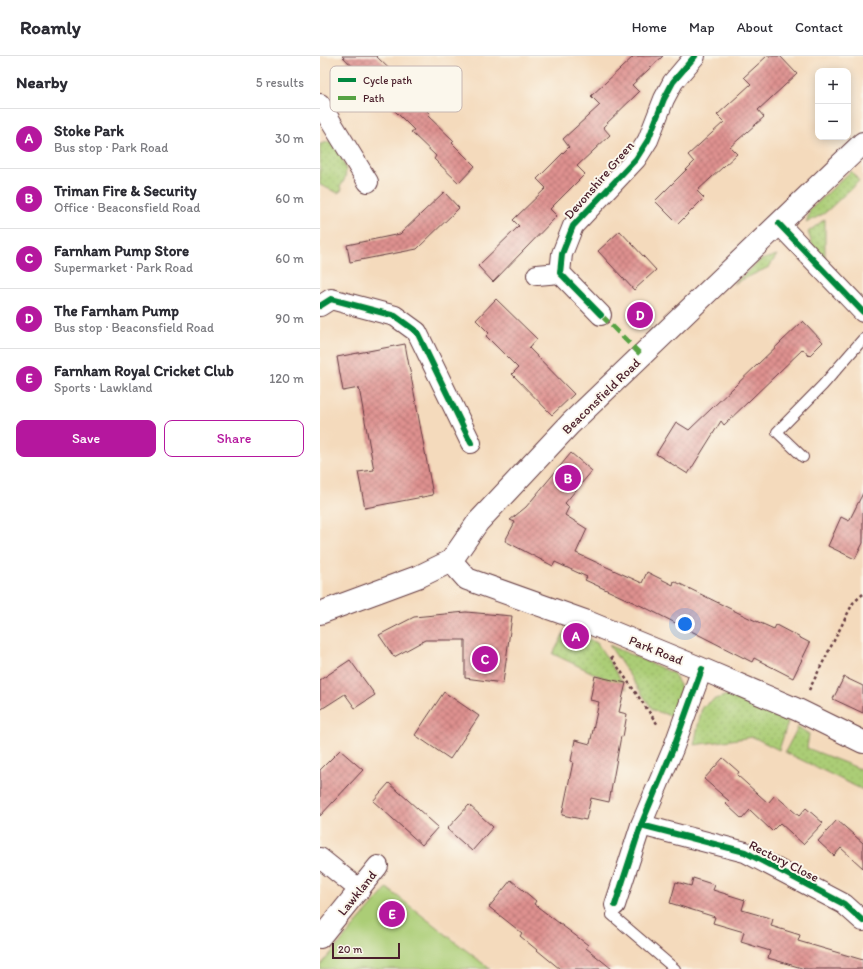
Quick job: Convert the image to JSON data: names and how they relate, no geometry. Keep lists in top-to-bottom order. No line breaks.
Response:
{"streets":{"main road":["Beaconsfield Road","Park Road"],"street":["Devonshire Green","Rectory Close","Lawkland"]},"crossings":[["Beaconsfield Road","Park Road"]],"legend":["Cycle path","Path"],"scale_bar":"20 m","page":{"header":"Roamly","nav":["Home","Map","About","Contact"],"heading":["Nearby","5 results"],"map_buttons":["+","−"],"list":[{"mark":"A","name":"Stoke Park","note":"Bus stop · Park Road","value":"30 m"},{"mark":"B","name":"Triman Fire & Security","note":"Office · Beaconsfield Road","value":"60 m"},{"mark":"C","name":"Farnham Pump Store","note":"Supermarket · Park Road","value":"60 m"},{"mark":"D","name":"The Farnham Pump","note":"Bus stop · Beaconsfield Road","value":"90 m"},{"mark":"E","name":"Farnham Royal Cricket Club","note":"Sports · Lawkland","value":"120 m"}],"pins":["D","B","A","C","E"],"buttons":["Save","Share"],"scale":"20 m"}}
